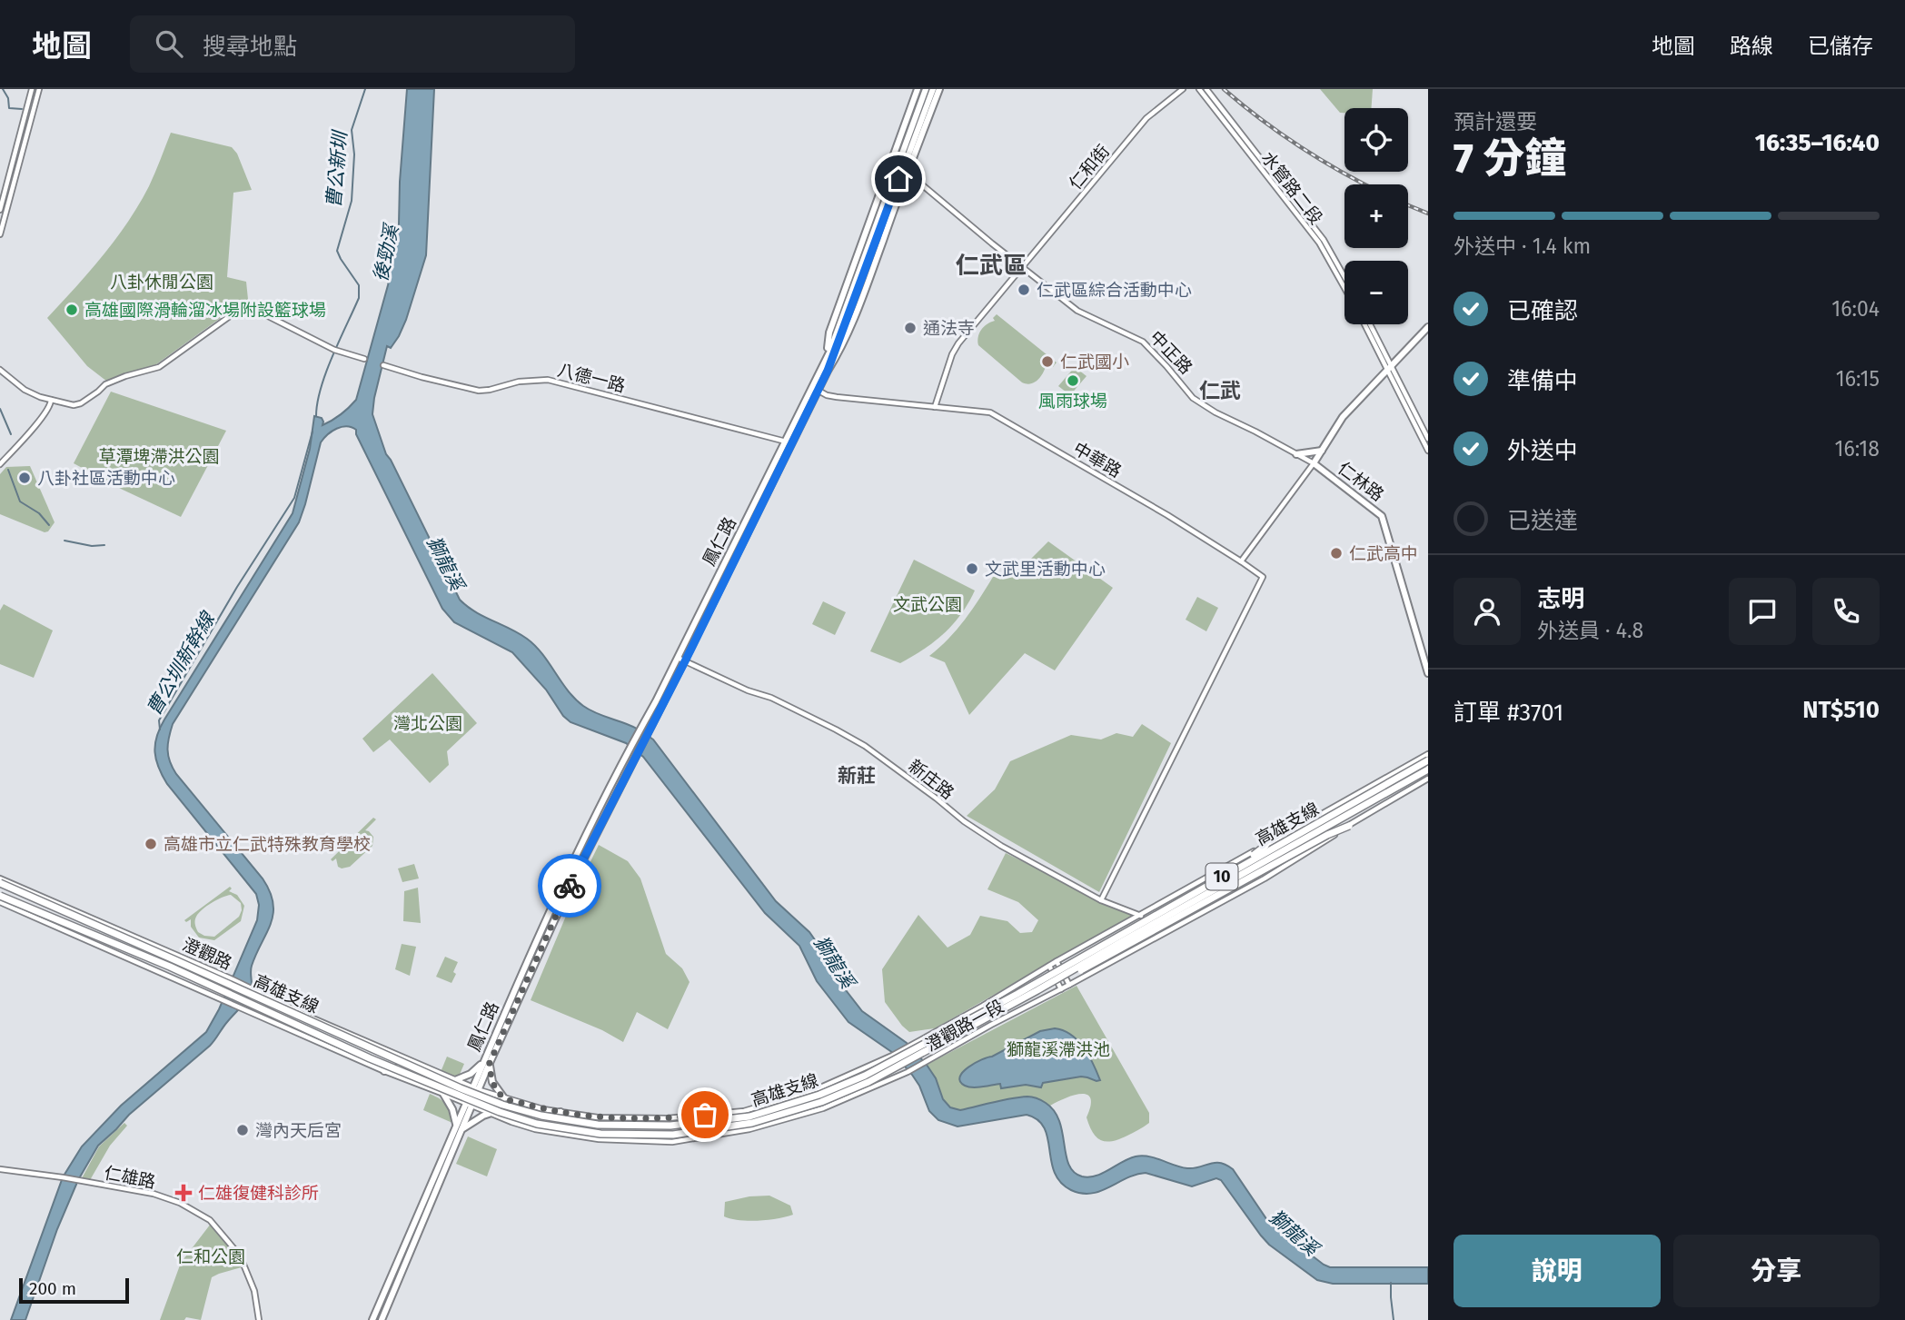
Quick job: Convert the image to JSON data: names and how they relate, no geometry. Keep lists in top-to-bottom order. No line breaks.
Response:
{"streets":{"highway":["高雄支線","10"],"main road":["仁林路","鳳仁路"],"street":["仁和街","水管路二段","中正路","八德一路","中華路","新庄路","澄觀路","澄觀路一段","仁雄路"]},"crossings":[["仁和街","中正路"],["仁和街","中華路"],["中正路","仁林路"],["中正路","鳳仁路"],["八德一路","鳳仁路"],["中華路","鳳仁路"],["中華路","新庄路"],["鳳仁路","新庄路"],["鳳仁路","澄觀路"],["鳳仁路","澄觀路一段"],["新庄路","澄觀路一段"],["高雄支線","澄觀路"],["高雄支線","澄觀路一段"],["澄觀路","澄觀路一段"]],"districts":["仁武區","仁武","新莊"],"water":["曹公新圳","後勁溪","獅龍溪","曹公圳新幹線"],"parks":["八卦休閒公園","草潭埤滯洪公園","文武公園","灣北公園","獅龍溪滯洪池","仁和公園"],"places":{"other":["仁武區綜合活動中心","高雄國際滑輪溜冰場附設籃球場","通法寺","仁武國小","風雨球場","八卦社區活動中心","仁武高中","文武里活動中心","高雄市立仁武特殊教育學校","灣內天后宮"],"health":["仁雄復健科診所"]},"scale_bar":"200 m","page":{"header":"地圖","search":"搜尋地點","nav":["地圖","路線","已儲存"],"heading":["7 分鐘","預計還要","16:35–16:40"],"panel":["志明","外送員 · 4.8","訂單 #3701","NT$510"],"map_buttons":["+","−"],"bar":"外送中 · 1.4 km","list":[["已確認","16:04"],["準備中","16:15"],["外送中","16:18"],"已送達"],"buttons":["說明","分享"],"scale":"200 m"}}
